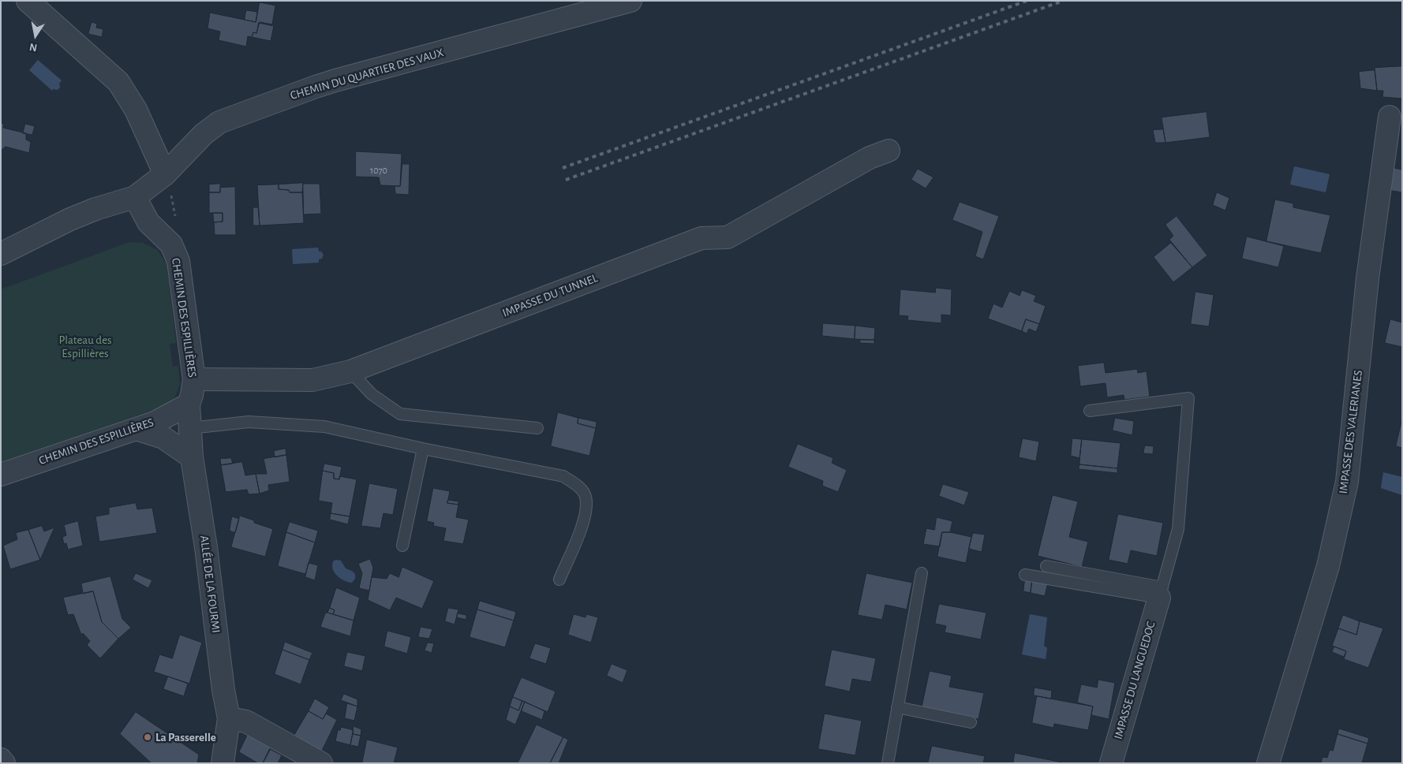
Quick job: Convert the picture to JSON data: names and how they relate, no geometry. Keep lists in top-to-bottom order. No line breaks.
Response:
{"streets":{"street":["CHEMIN DU QUARTIER DES VAUX","IMPASSE DU TUNNEL","CHEMIN DES ESPILLIÈRES","IMPASSE DES VALERIANES","ALLÉE DE LA FOURMI","IMPASSE DU LANGUEDOC"]},"crossings":[["CHEMIN DU QUARTIER DES VAUX","CHEMIN DES ESPILLIÈRES"],["IMPASSE DU TUNNEL","CHEMIN DES ESPILLIÈRES"],["CHEMIN DES ESPILLIÈRES","ALLÉE DE LA FOURMI"]],"parks":["Plateau des Espillières"],"places":["La Passerelle"],"house_numbers":["1070"],"north":"bottom"}
